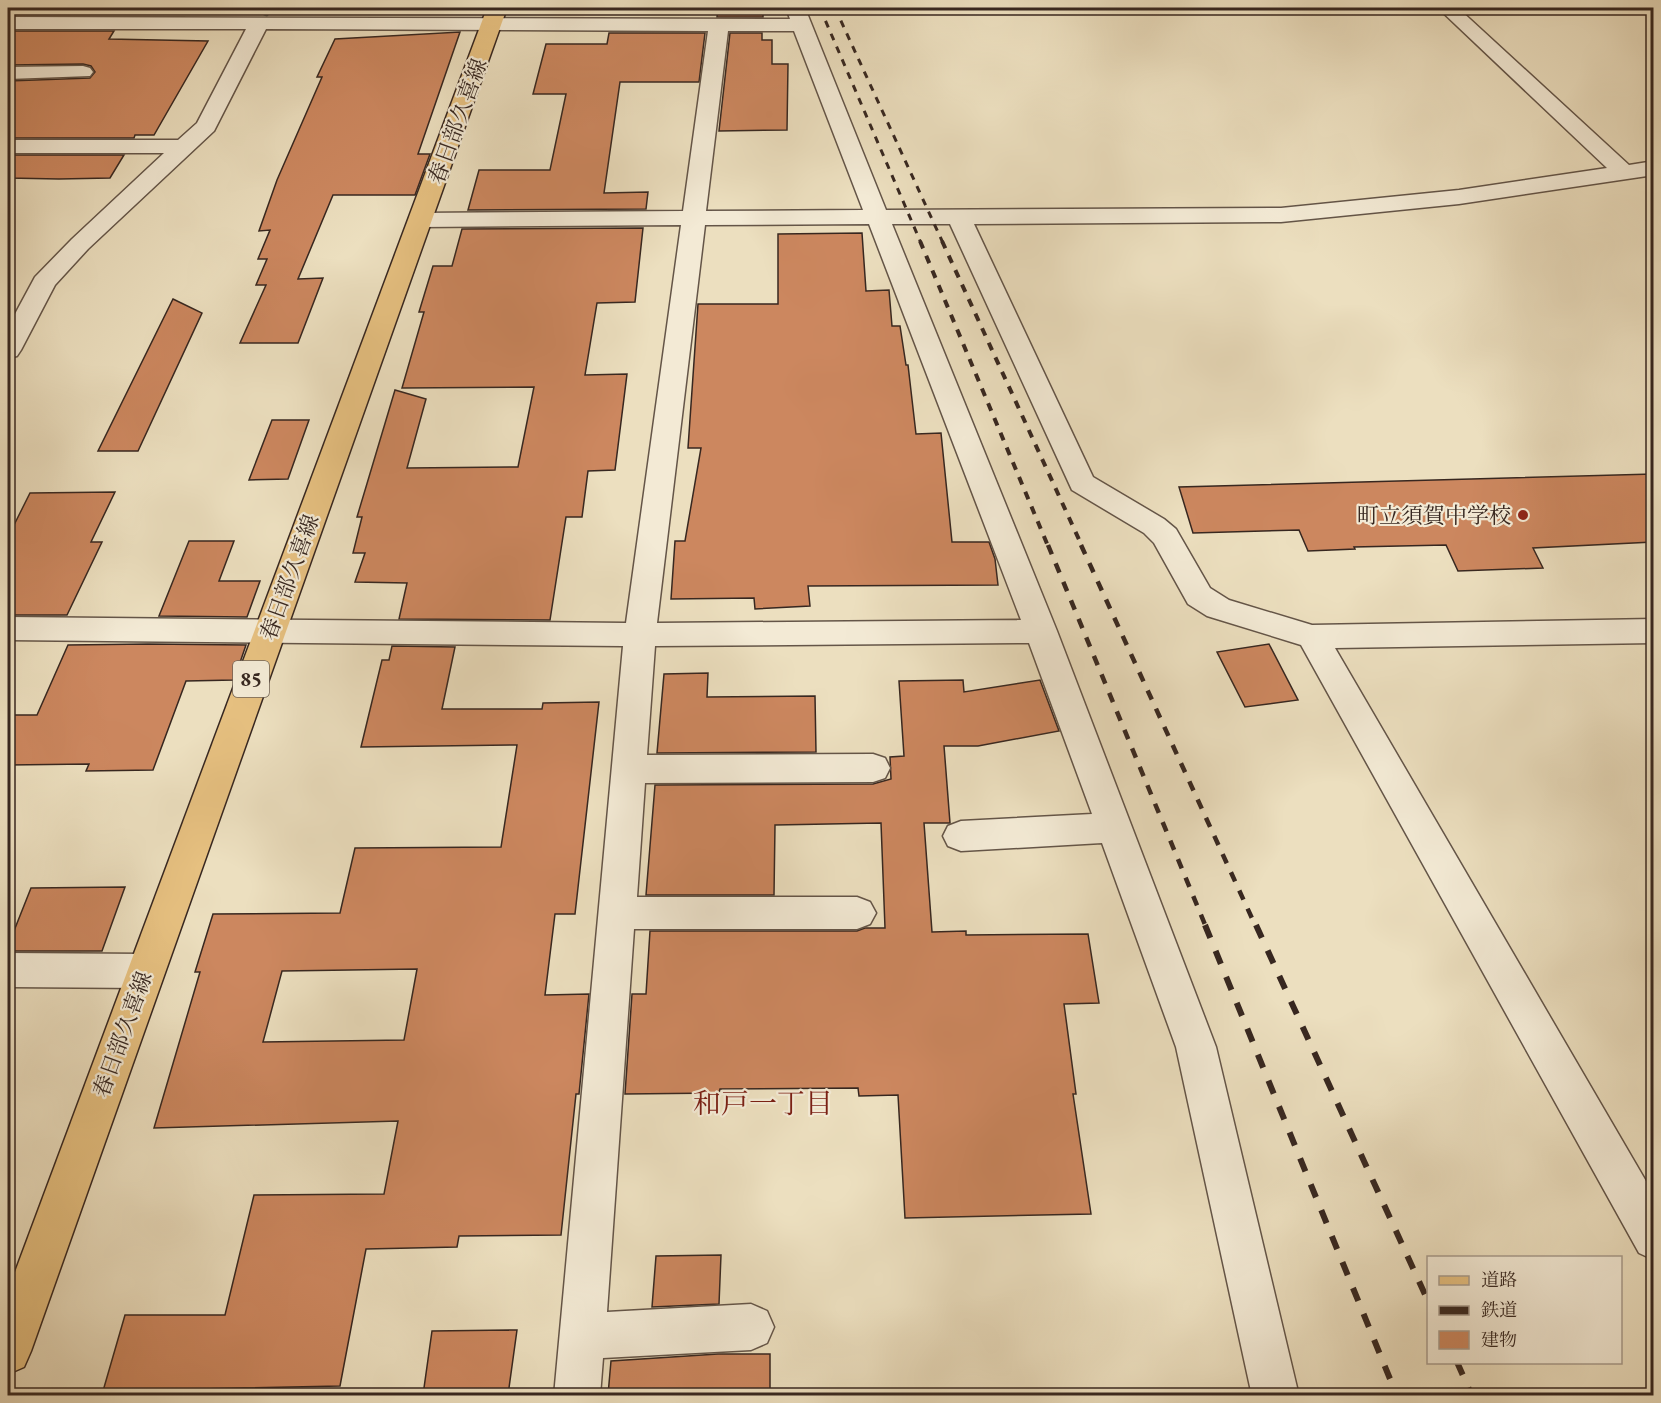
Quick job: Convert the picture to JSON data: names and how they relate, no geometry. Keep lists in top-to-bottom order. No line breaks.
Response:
{"streets":{"main road":["春日部久喜線","85"]},"districts":["和戸一丁目"],"places":["町立須賀中学校"],"legend":["道路","鉄道","建物"]}
